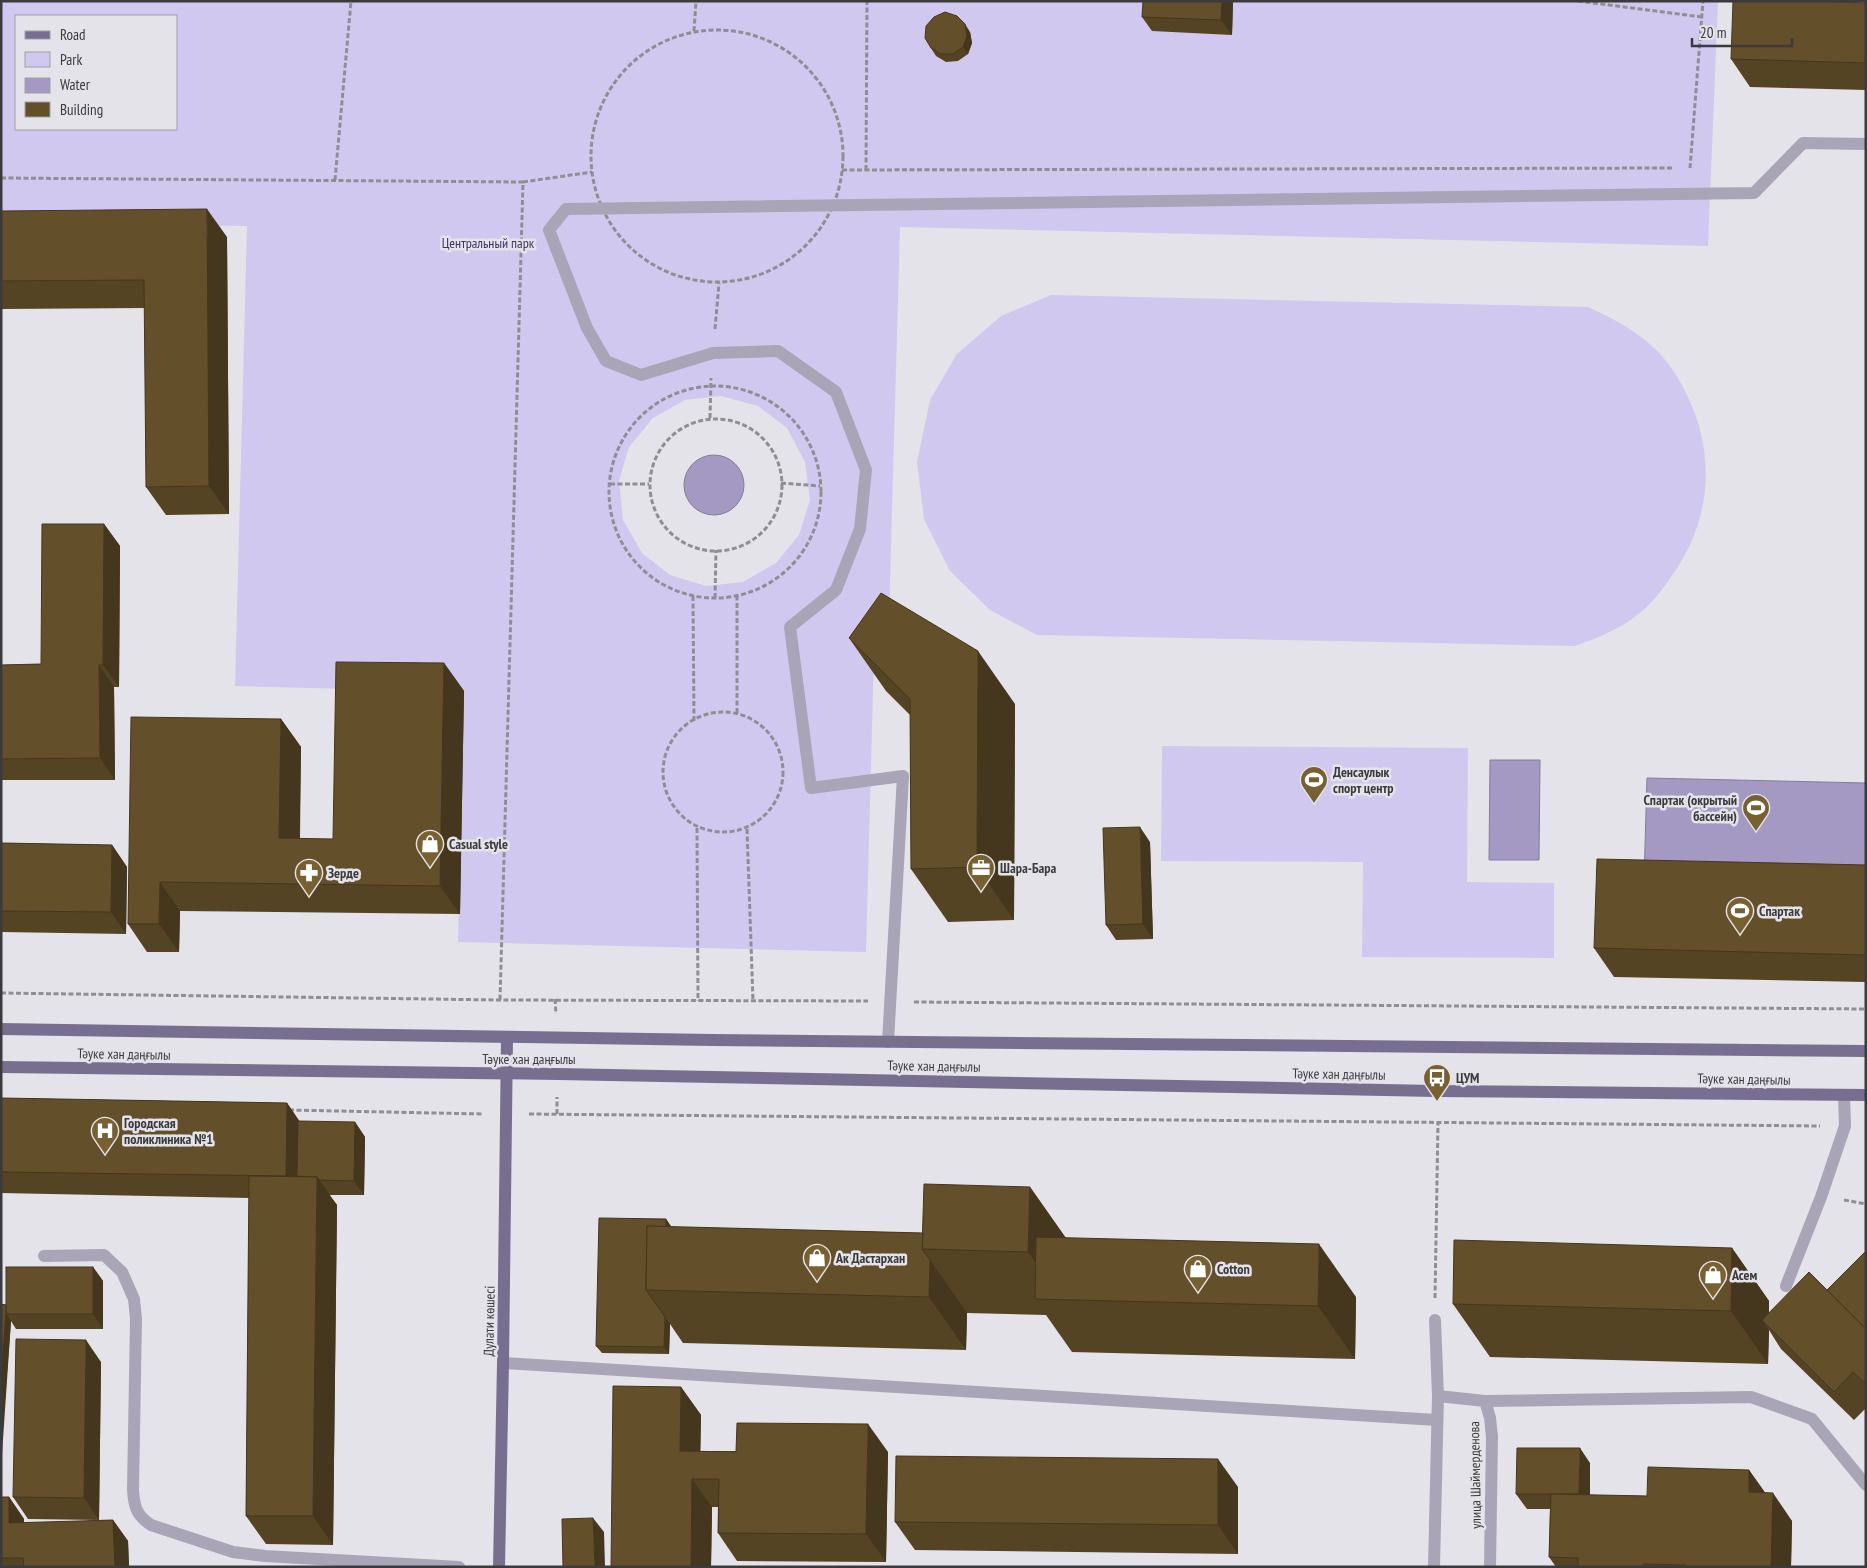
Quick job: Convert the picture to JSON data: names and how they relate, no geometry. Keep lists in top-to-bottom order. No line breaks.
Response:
{"streets":{"main road":["Тәуке хан даңғылы","Дулати көшесі"],"street":["улица Шаймерденова"]},"crossings":[["Тәуке хан даңғылы","Дулати көшесі"]],"parks":["Центральный парк"],"places":{"sports":["Денсаулык спорт центр","Спартак (окрытый бассейн)","Спартак"],"shop":["Casual style","Ак Дастархан","Cotton","Асем"],"office":["Шара-Бара"],"pharmacy":["Зерде"],"bus stop":["ЦУМ"],"hospital":["Городская поликлиника №1"]},"legend":["Road","Park","Water","Building"],"scale_bar":"20 m"}
